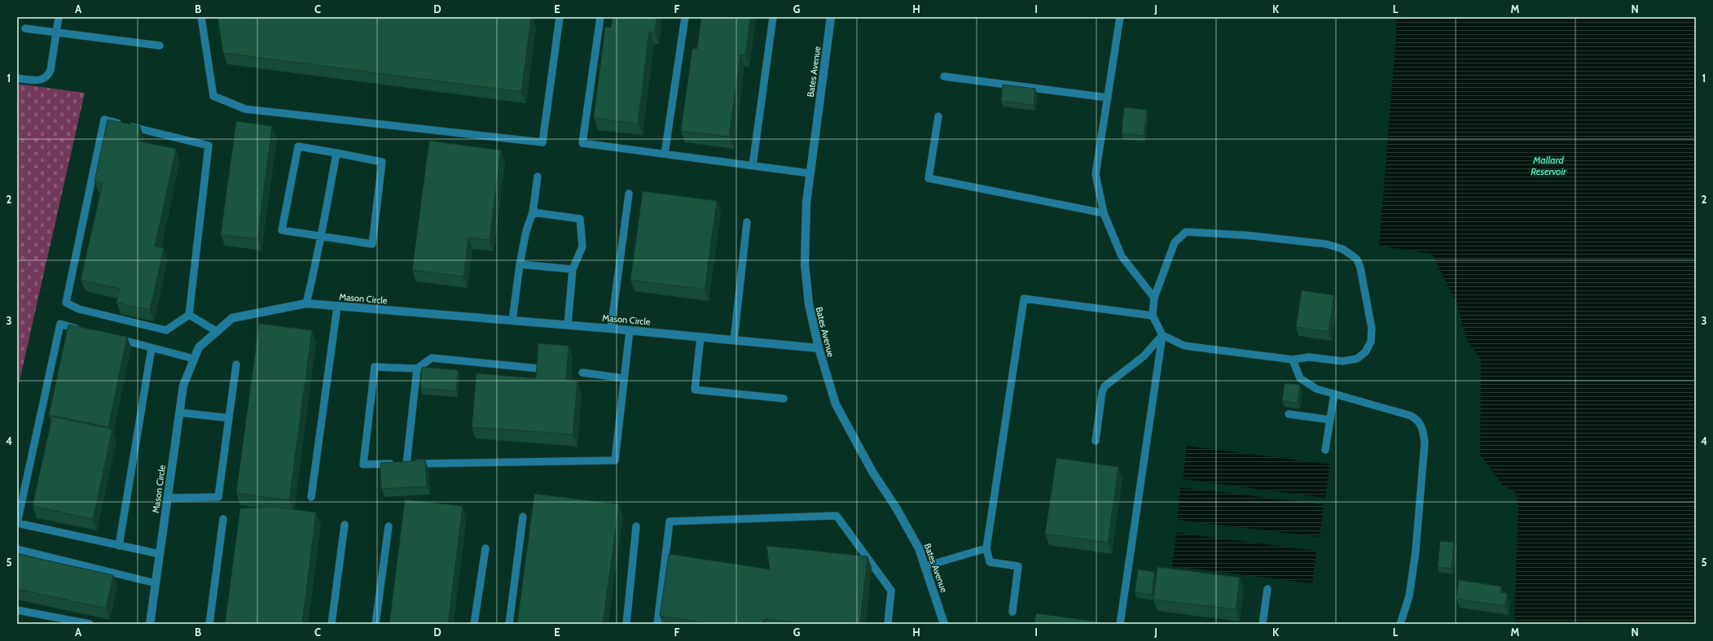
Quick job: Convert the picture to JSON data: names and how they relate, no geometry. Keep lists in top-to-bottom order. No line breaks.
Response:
{"streets":{"street":["Bates Avenue","Mason Circle"]},"crossings":[["Bates Avenue","Mason Circle"]],"water":["Mallard Reservoir"],"grid":{"columns":["A","B","C","D","E","F","G","H","I","J","K","L","M","N"],"rows":["1","2","3","4","5"]}}
